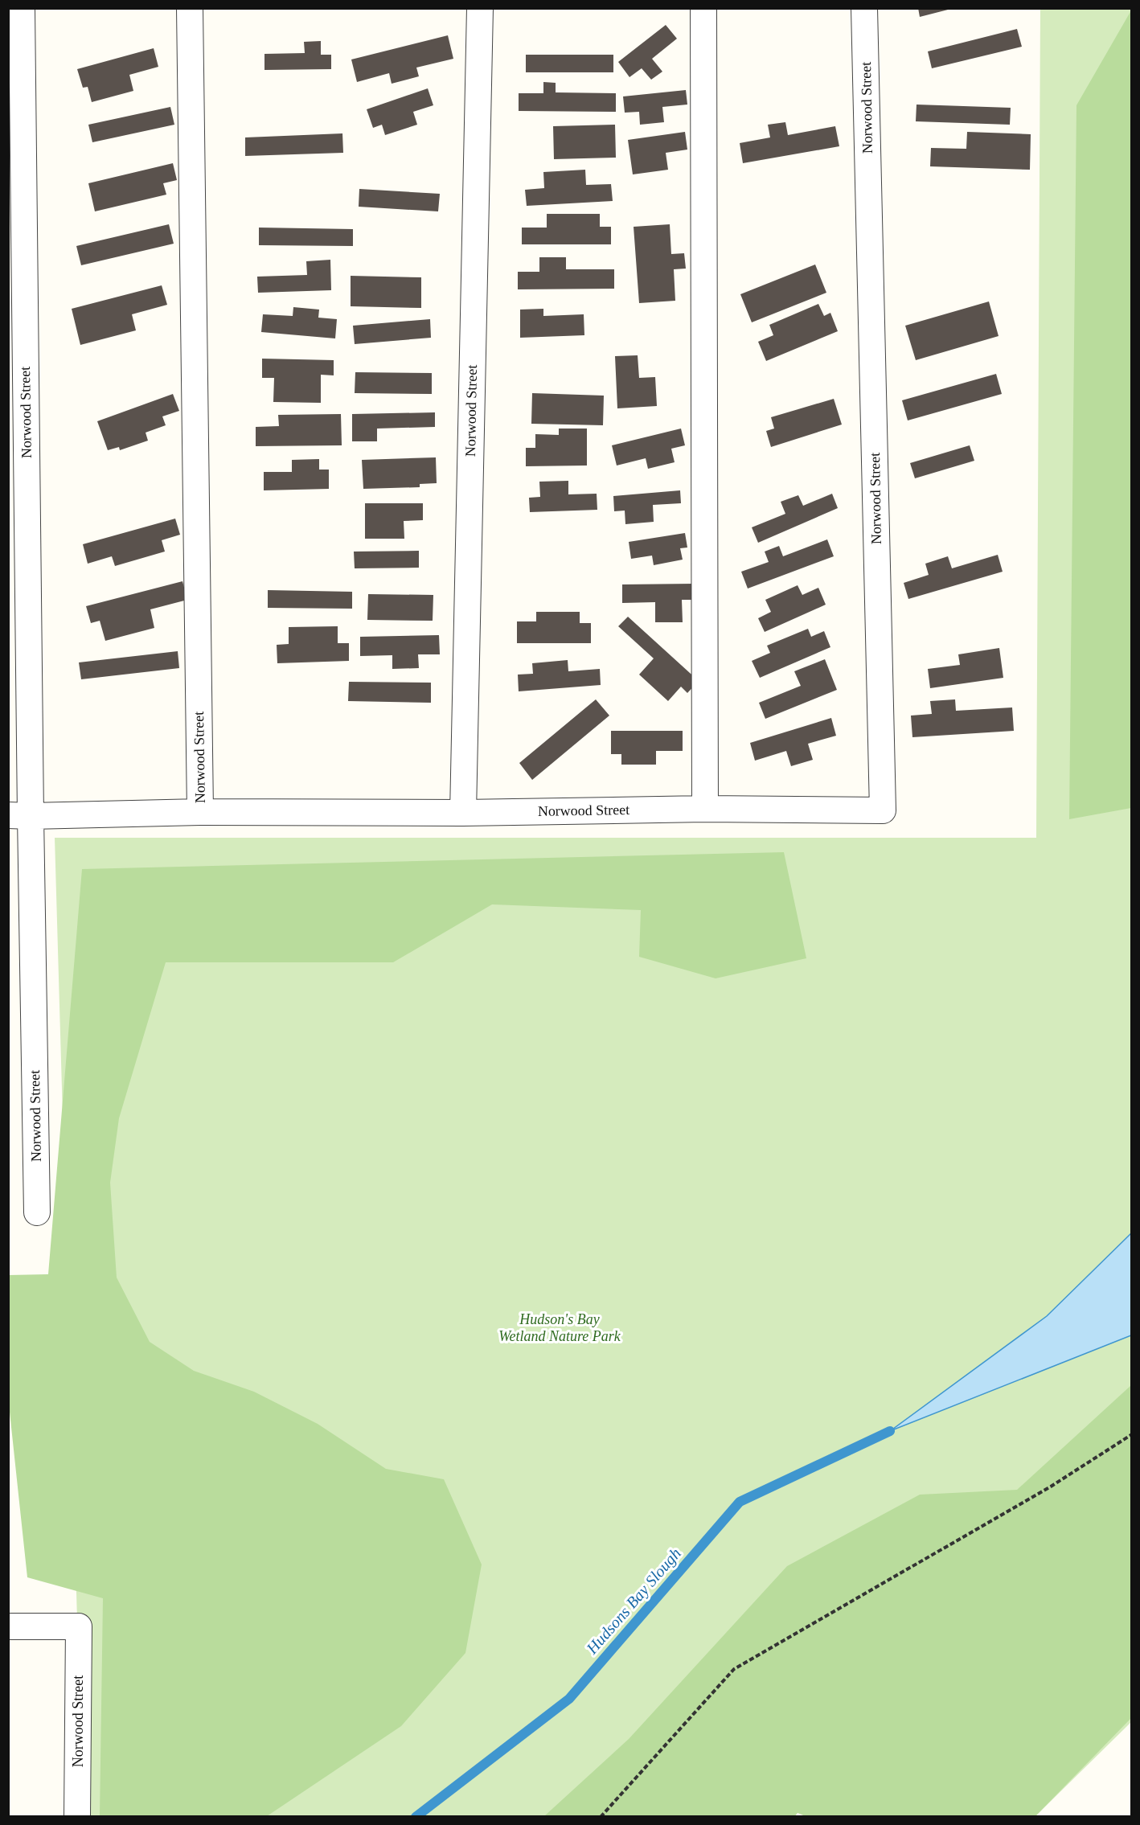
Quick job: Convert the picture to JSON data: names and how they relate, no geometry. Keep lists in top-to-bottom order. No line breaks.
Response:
{"streets":{"street":["Norwood Street"]},"water":["Hudsons Bay Slough"],"parks":["Hudson's Bay Wetland Nature Park"]}
